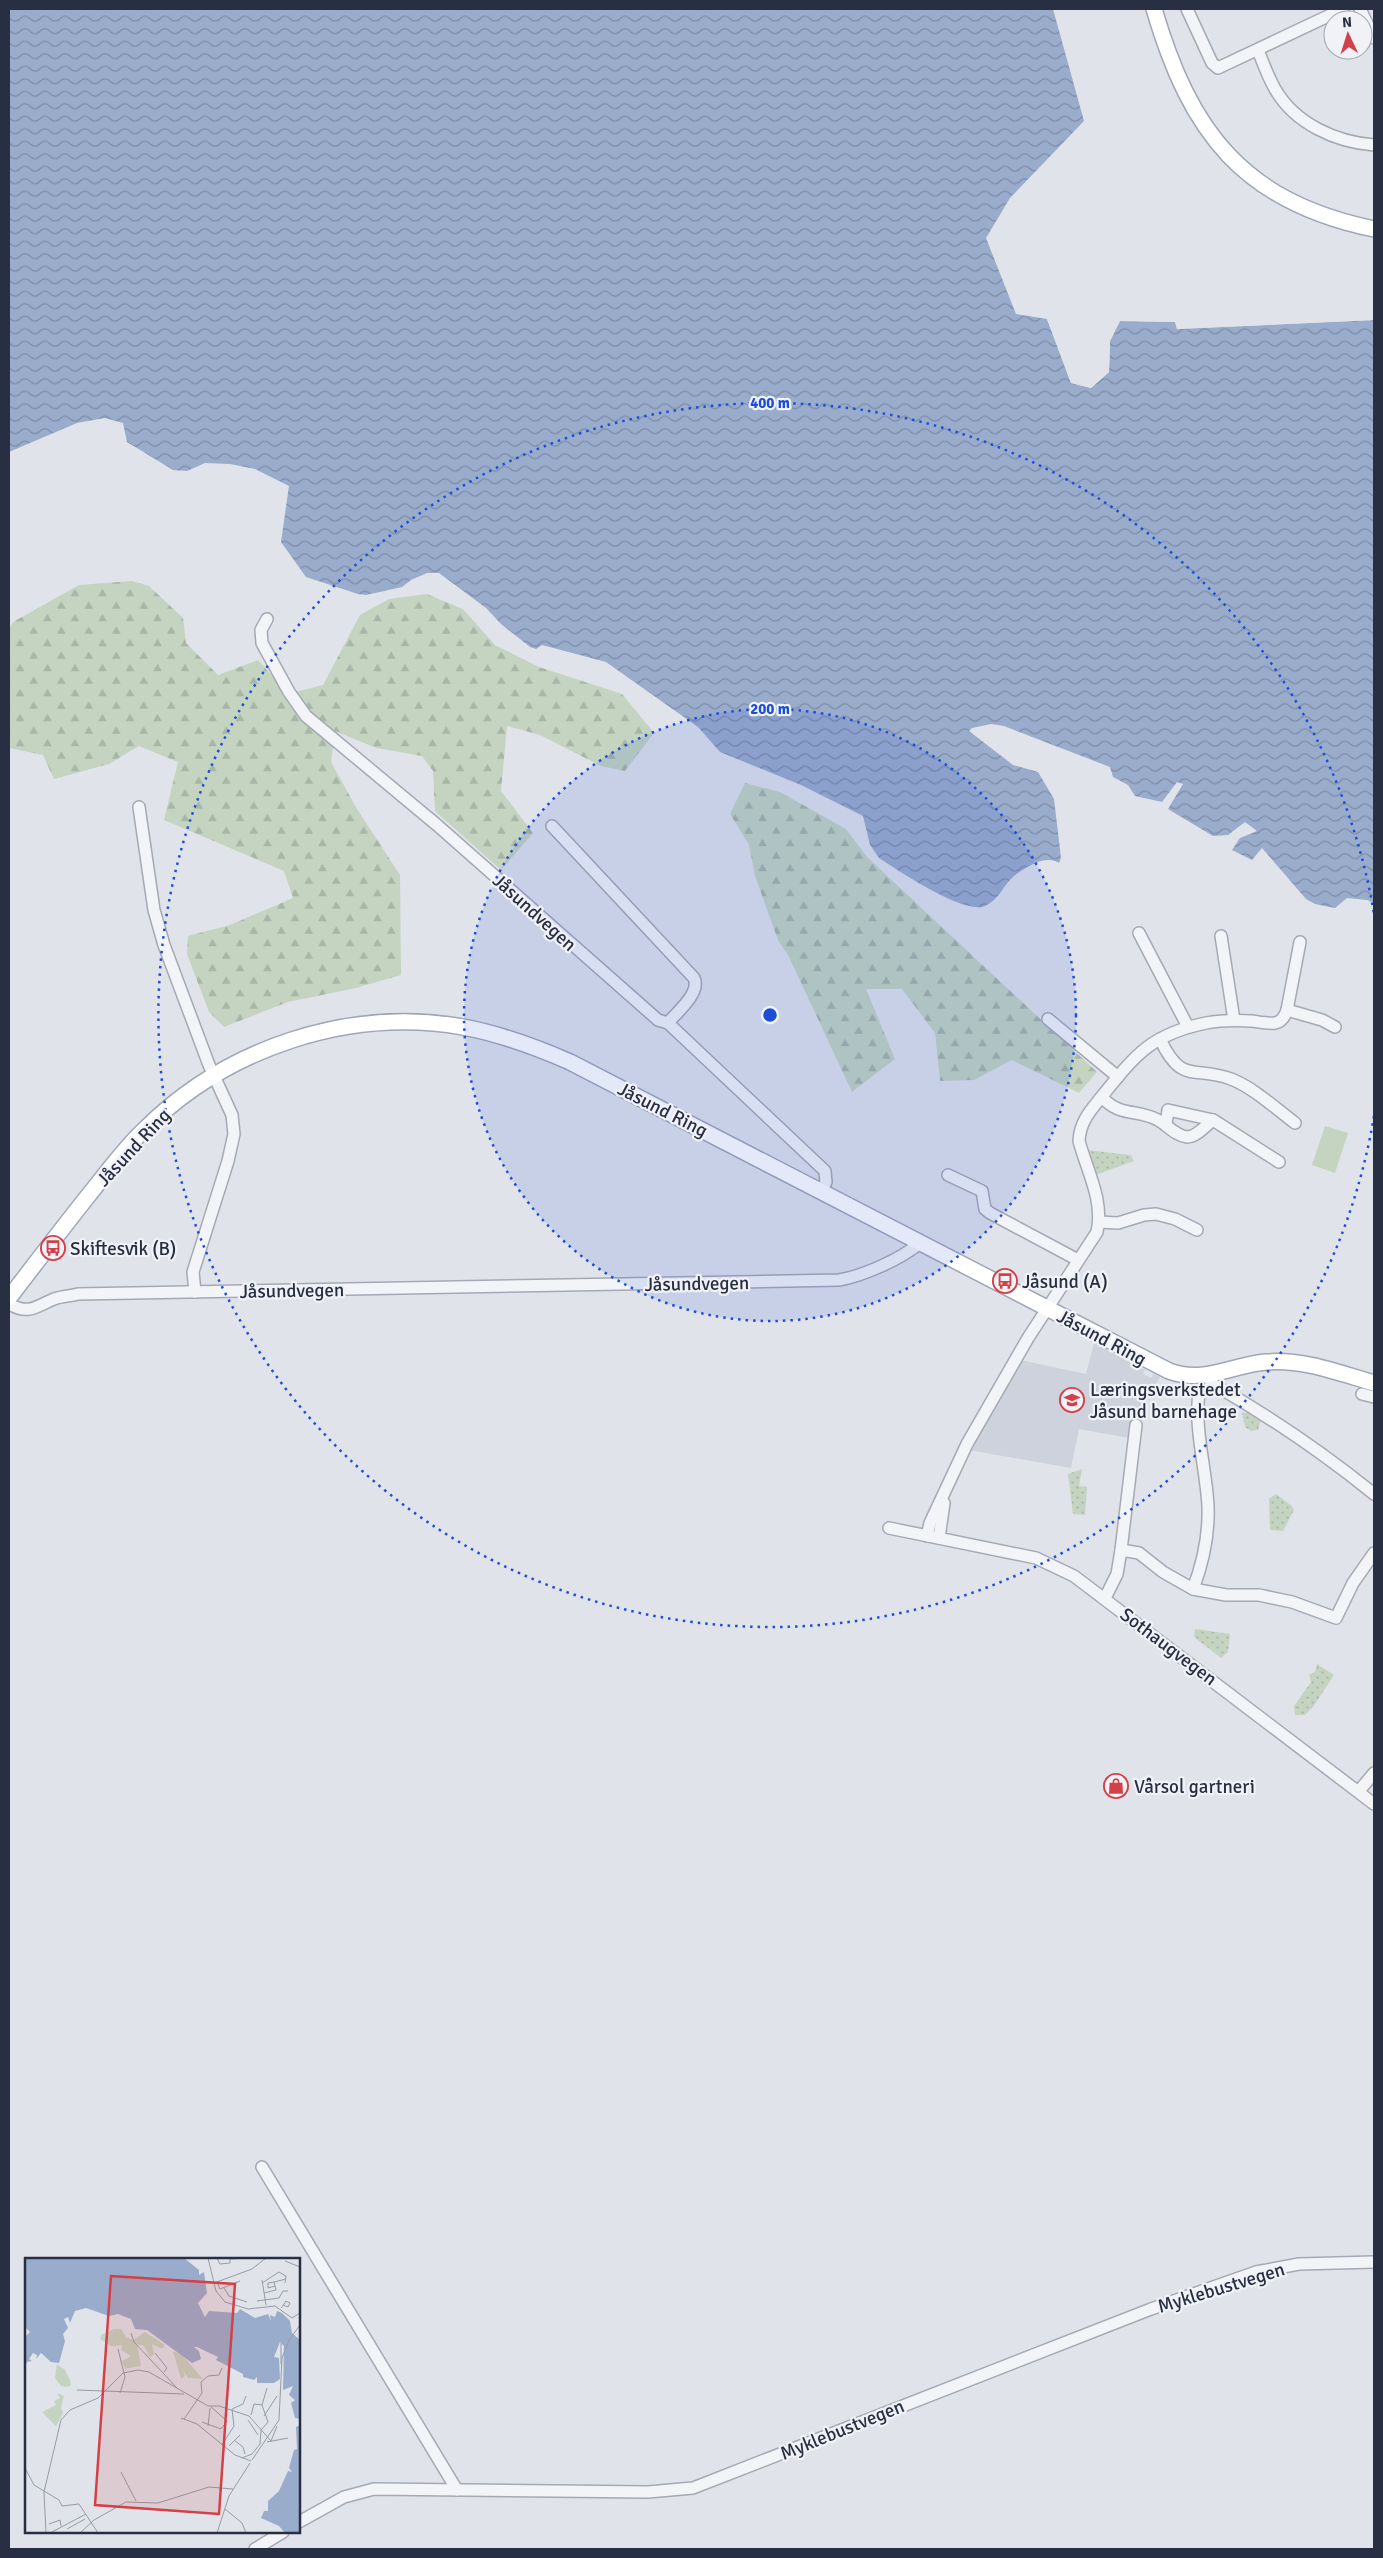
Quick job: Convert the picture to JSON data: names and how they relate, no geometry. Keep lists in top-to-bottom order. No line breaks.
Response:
{"streets":{"main road":["Jåsund Ring"],"street":["Jåsundvegen","Sothaugvegen","Myklebustvegen"]},"crossings":[["Jåsundvegen","Jåsund Ring"]],"places":{"bus stop":["Skiftesvik (B)","Jåsund (A)"],"school or university":["Læringsverkstedet Jåsund barnehage"],"shop":["Vårsol gartneri"]},"north":"top","rings":["400 m","200 m"]}
